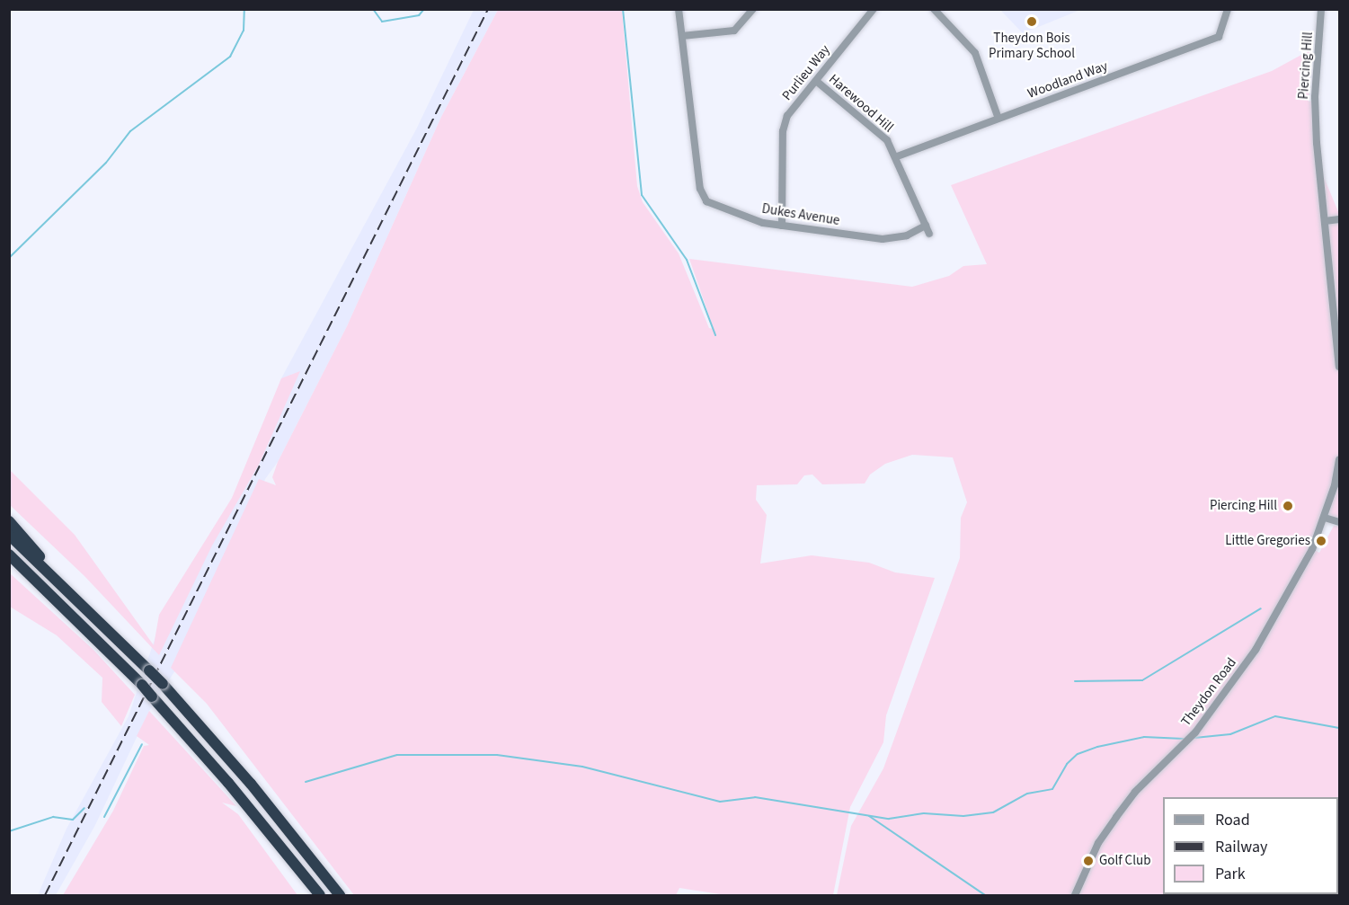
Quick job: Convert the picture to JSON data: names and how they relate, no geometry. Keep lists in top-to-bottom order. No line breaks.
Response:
{"streets":{"street":["Piercing Hill","Purlieu Way","Woodland Way","Harewood Hill","Dukes Avenue","Theydon Road"]},"crossings":[["Purlieu Way","Harewood Hill"],["Purlieu Way","Dukes Avenue"],["Woodland Way","Harewood Hill"],["Harewood Hill","Dukes Avenue"]],"places":["Theydon Bois Primary School","Piercing Hill","Little Gregories","Golf Club"],"legend":["Road","Railway","Park"]}
